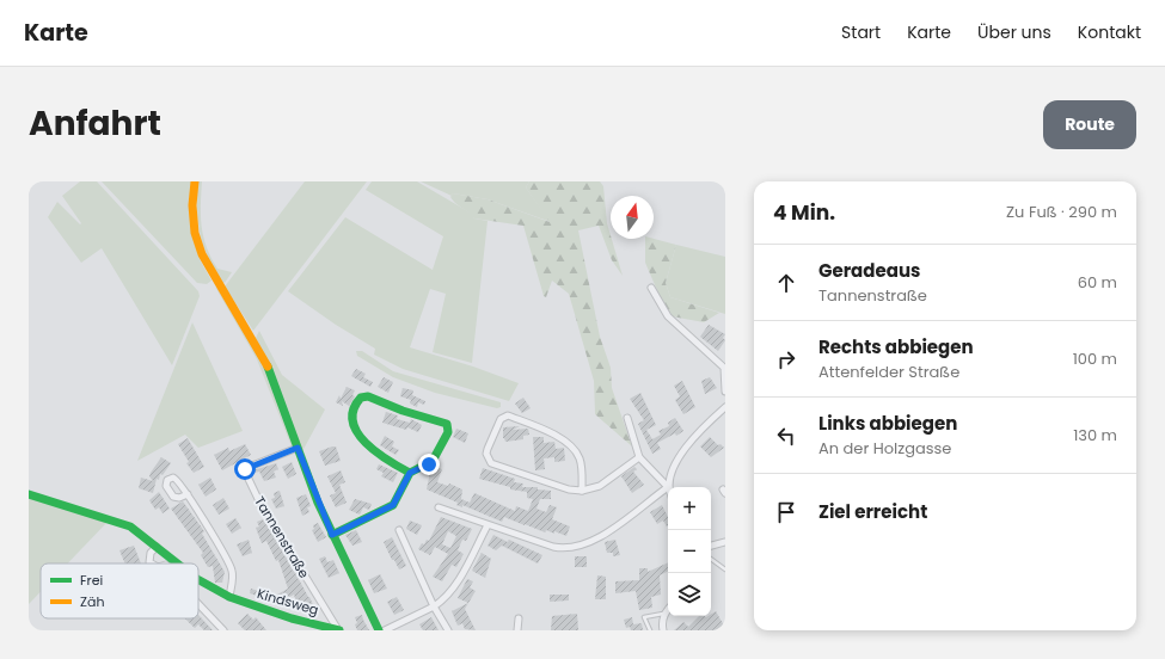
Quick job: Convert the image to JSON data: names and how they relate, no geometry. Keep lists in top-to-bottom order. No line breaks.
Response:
{"streets":{"street":["Tannenstraße","Kindsweg"]},"crossings":[["Tannenstraße","Kindsweg"]],"legend":["Frei","Zäh"],"north":"top","page":{"header":"Karte","nav":["Start","Karte","Über uns","Kontakt"],"title":"Anfahrt","buttons":"Route","heading":["4 Min.","Zu Fuß · 290 m"],"list":[["Geradeaus","Tannenstraße","60 m"],["Rechts abbiegen","Attenfelder Straße","100 m"],["Links abbiegen","An der Holzgasse","130 m"],"Ziel erreicht"],"map_buttons":["+","−"]}}
